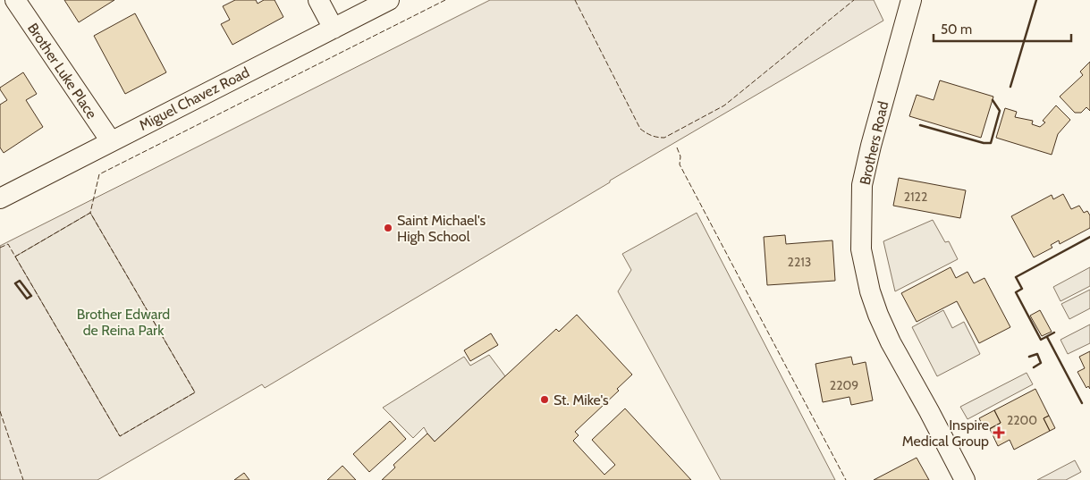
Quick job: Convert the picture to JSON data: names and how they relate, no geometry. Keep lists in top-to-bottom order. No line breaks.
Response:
{"streets":{"street":["Brother Luke Place","Miguel Chavez Road","Brothers Road"]},"crossings":[["Brother Luke Place","Miguel Chavez Road"]],"parks":["Brother Edward de Reina Park"],"places":{"other":["Saint Michael's High School","St. Mike's"],"health":["Inspire Medical Group"]},"house_numbers":["2122","2213","2209","2200"],"scale_bar":"50 m"}
